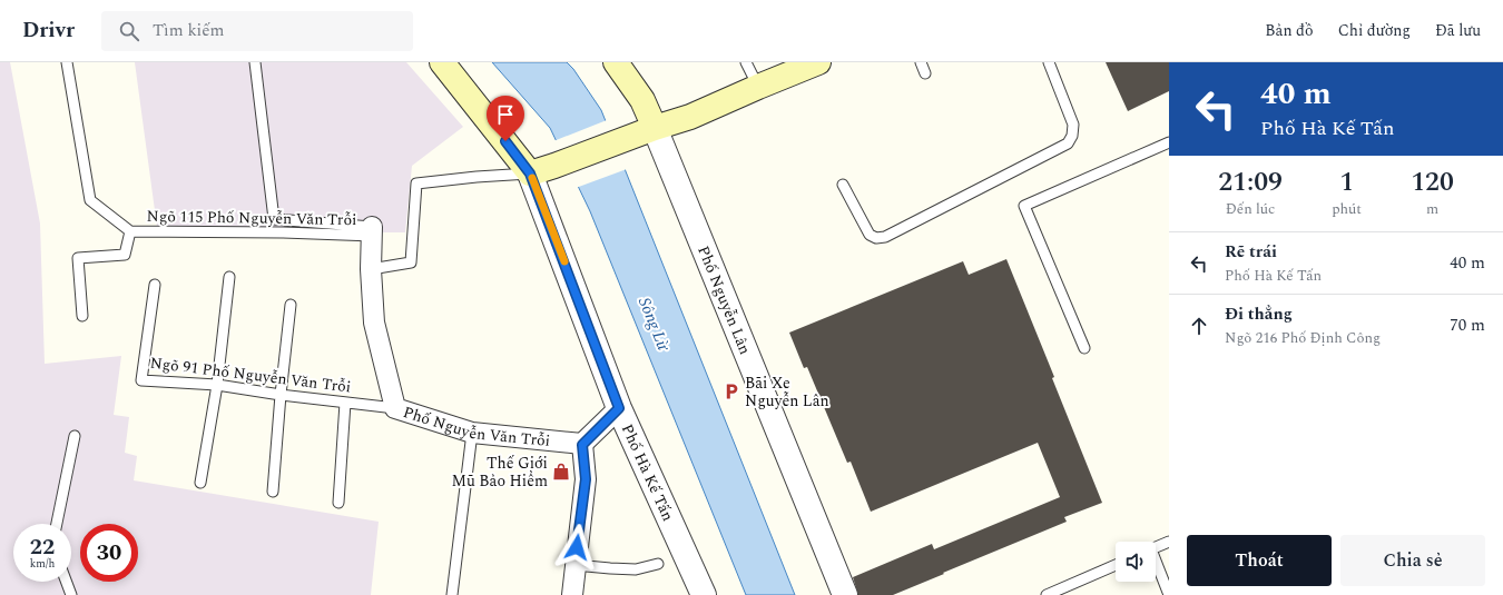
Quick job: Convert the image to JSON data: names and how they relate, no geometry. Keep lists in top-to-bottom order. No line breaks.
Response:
{"streets":{"street":["Phố Nguyễn Lân","Phố Nguyễn Văn Trỗi","Phố Hà Kế Tấn"],"lane":["Ngõ 115 Phố Nguyễn Văn Trỗi","Ngõ 91 Phố Nguyễn Văn Trỗi"]},"crossings":[["Ngõ 115 Phố Nguyễn Văn Trỗi","Phố Nguyễn Văn Trỗi"],["Ngõ 91 Phố Nguyễn Văn Trỗi","Phố Nguyễn Văn Trỗi"]],"water":["Sông Lừ"],"places":{"parking":["Bãi Xe Nguyễn Lân"],"shop":["Thế Giới Mũ Bảo Hiểm"]},"page":{"header":"Drivr","search":"Tìm kiếm","nav":["Bản đồ","Chỉ đường","Đã lưu"],"turn":["40 m","Phố Hà Kế Tấn"],"eta":["21:09","Đến lúc","1","phút","120","m"],"list":[{"name":"Rẽ trái","note":"Phố Hà Kế Tấn","value":"40 m"},{"name":"Đi thẳng","note":"Ngõ 216 Phố Định Công","value":"70 m"}],"speed":"22 km/h","limit":"30","buttons":["Thoát","Chia sẻ"]}}
